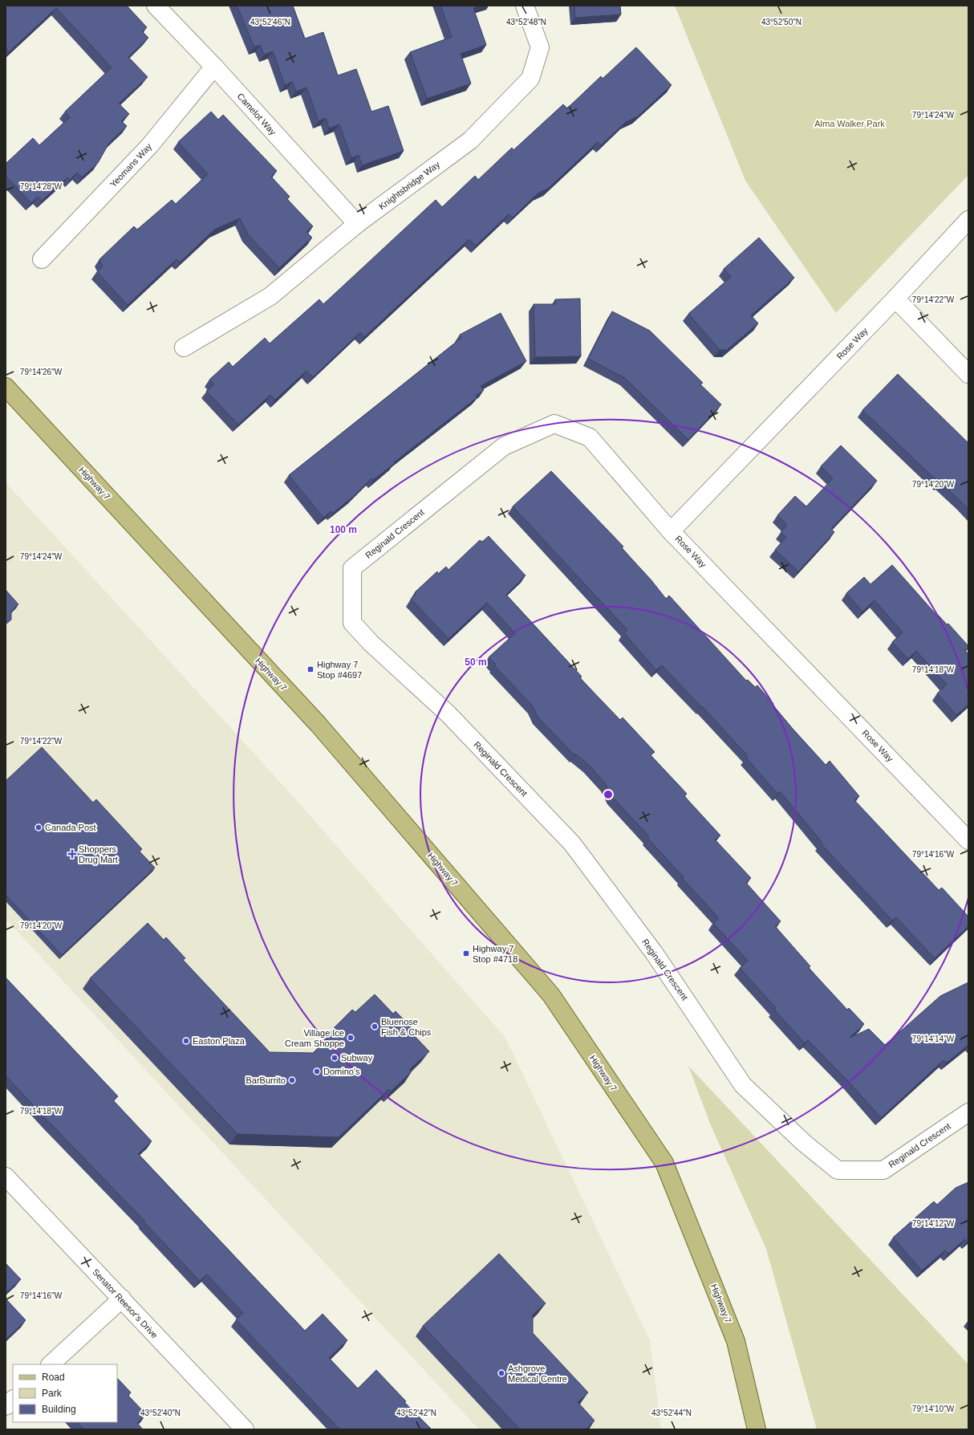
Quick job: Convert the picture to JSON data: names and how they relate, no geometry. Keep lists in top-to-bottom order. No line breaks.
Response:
{"streets":{"main road":["Highway 7"],"street":["Camelot Way","Yeomans Way","Knightsbridge Way","Rose Way","Reginald Crescent","Senator Reesor's Drive"]},"crossings":[["Camelot Way","Yeomans Way"],["Camelot Way","Knightsbridge Way"],["Rose Way","Reginald Crescent"]],"parks":["Alma Walker Park"],"places":{"transit":["Highway 7 Stop #4697","Highway 7 Stop #4718"],"other":["Canada Post","Bluenose Fish & Chips","Village Ice Cream Shoppe","Easton Plaza","Subway","Domino's","BarBurrito","Ashgrove Medical Centre"],"health":["Shoppers Drug Mart"]},"legend":["Road","Park","Building"],"coordinates":["43°52'46\"N","43°52'48\"N","43°52'50\"N","79°14'24\"W","79°14'28\"W","79°14'22\"W","79°14'26\"W","79°14'20\"W","79°14'18\"W","79°14'16\"W","79°14'14\"W","79°14'12\"W","79°14'10\"W","43°52'40\"N","43°52'42\"N","43°52'44\"N"],"rings":["100 m","50 m"]}
